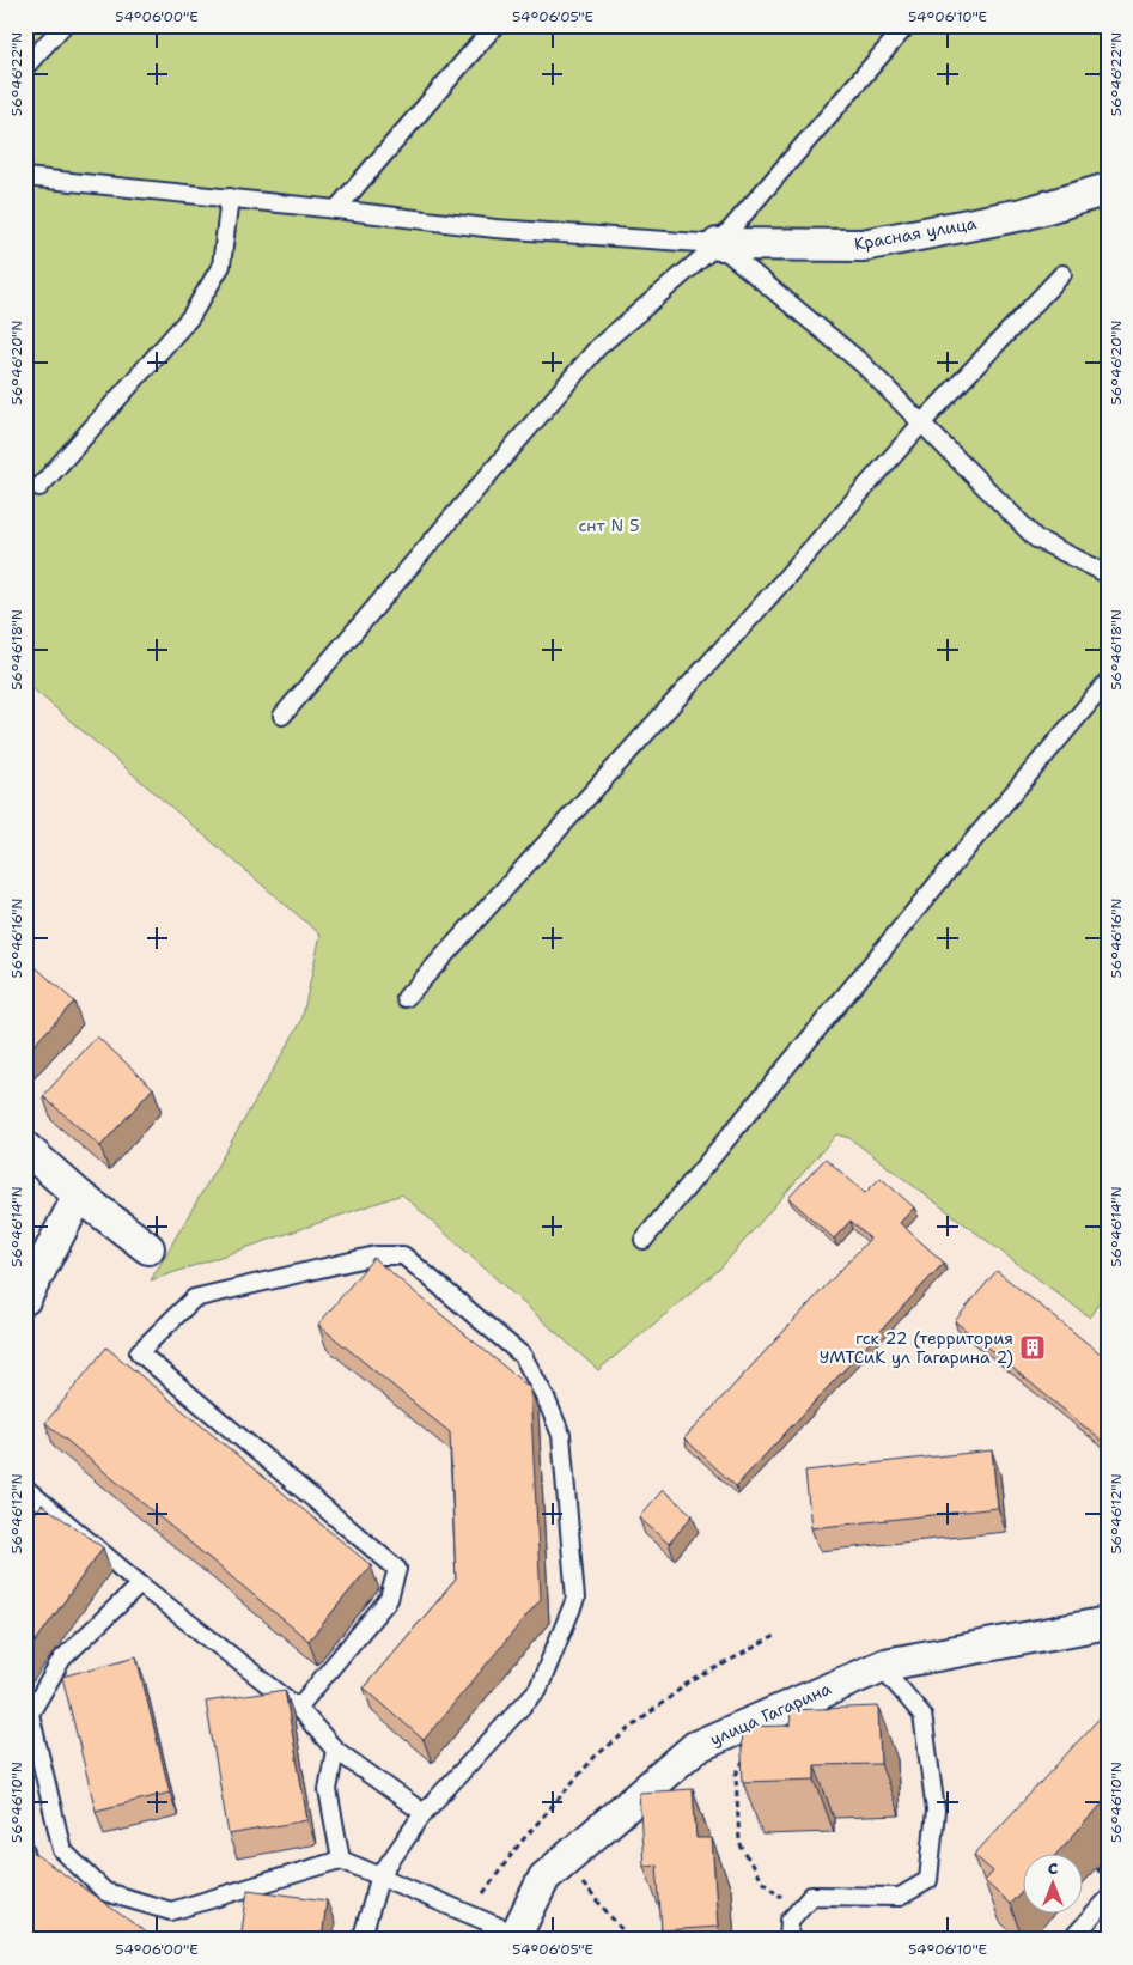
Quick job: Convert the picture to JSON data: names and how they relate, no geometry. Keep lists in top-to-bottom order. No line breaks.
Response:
{"streets":{"street":["Красная улица","улица Гагарина"]},"parks":["снт N 5"],"places":{"building":["гск 22 (территория УМТСиК ул Гагарина 2)"]},"north":"top","coordinates":["54°06'00\"E","54°06'05\"E","54°06'10\"E","56°46'22\"N","56°46'20\"N","56°46'18\"N","56°46'16\"N","56°46'14\"N","56°46'12\"N","56°46'10\"N"]}
